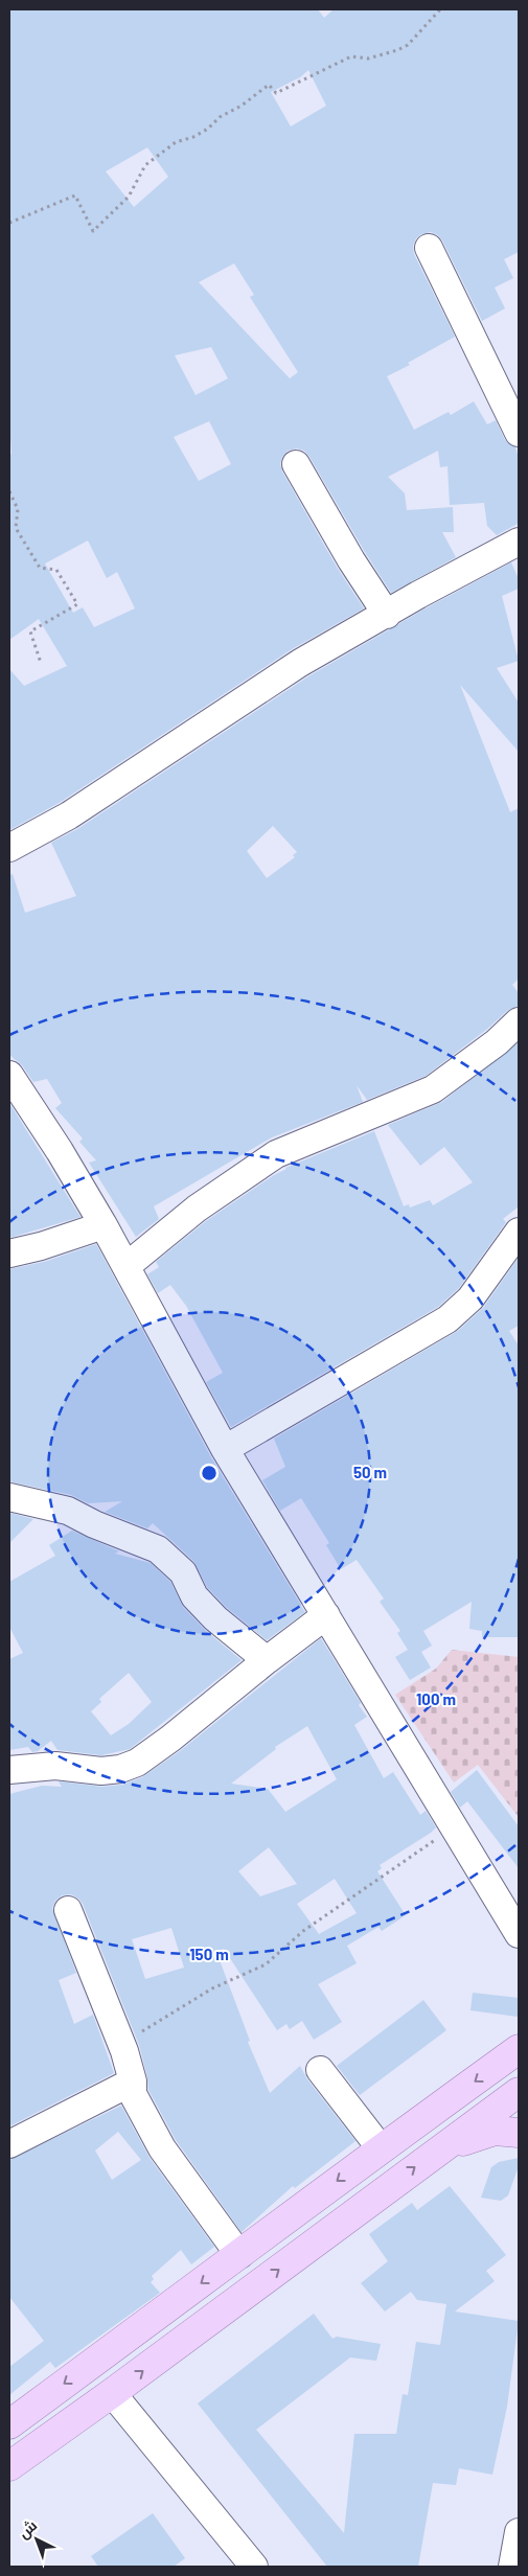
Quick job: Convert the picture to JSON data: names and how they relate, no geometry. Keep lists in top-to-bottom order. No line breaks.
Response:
{"north":"top left","rings":["50 m","100 m","150 m"]}
